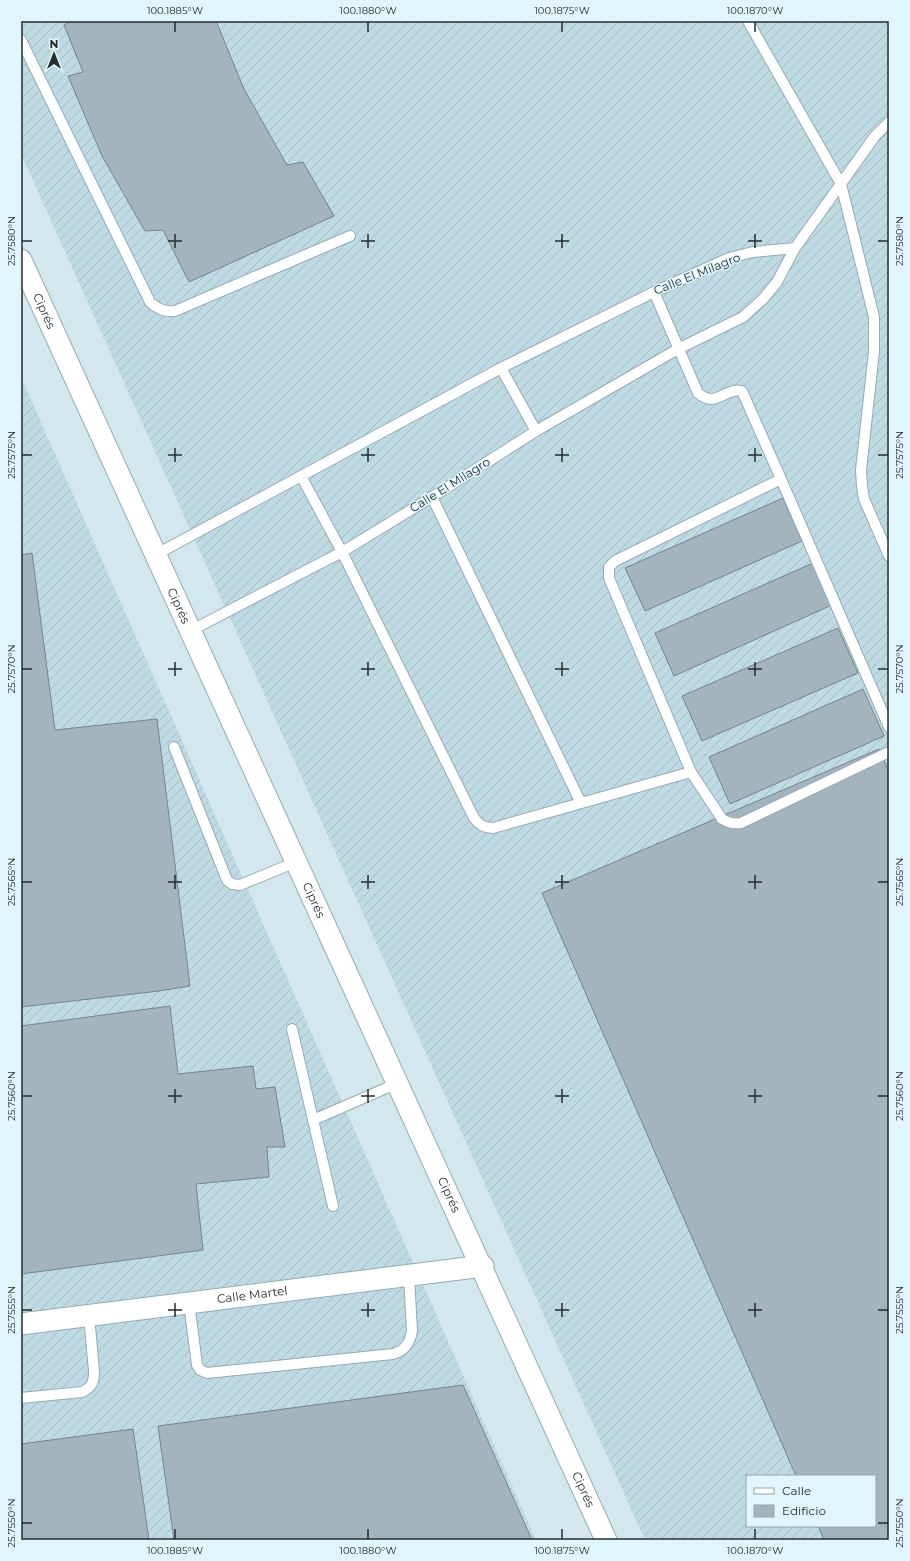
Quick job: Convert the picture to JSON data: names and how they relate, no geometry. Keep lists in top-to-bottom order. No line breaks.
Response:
{"streets":{"street":["Ciprés","Calle Martel"],"lane":["Calle El Milagro"]},"crossings":[["Calle El Milagro","Ciprés"],["Ciprés","Calle Martel"]],"legend":["Calle","Edificio"],"north":"top","coordinates":["100.1885°W","100.1880°W","100.1875°W","100.1870°W","25.7580°N","25.7575°N","25.7570°N","25.7565°N","25.7560°N","25.7555°N","25.7550°N"]}
